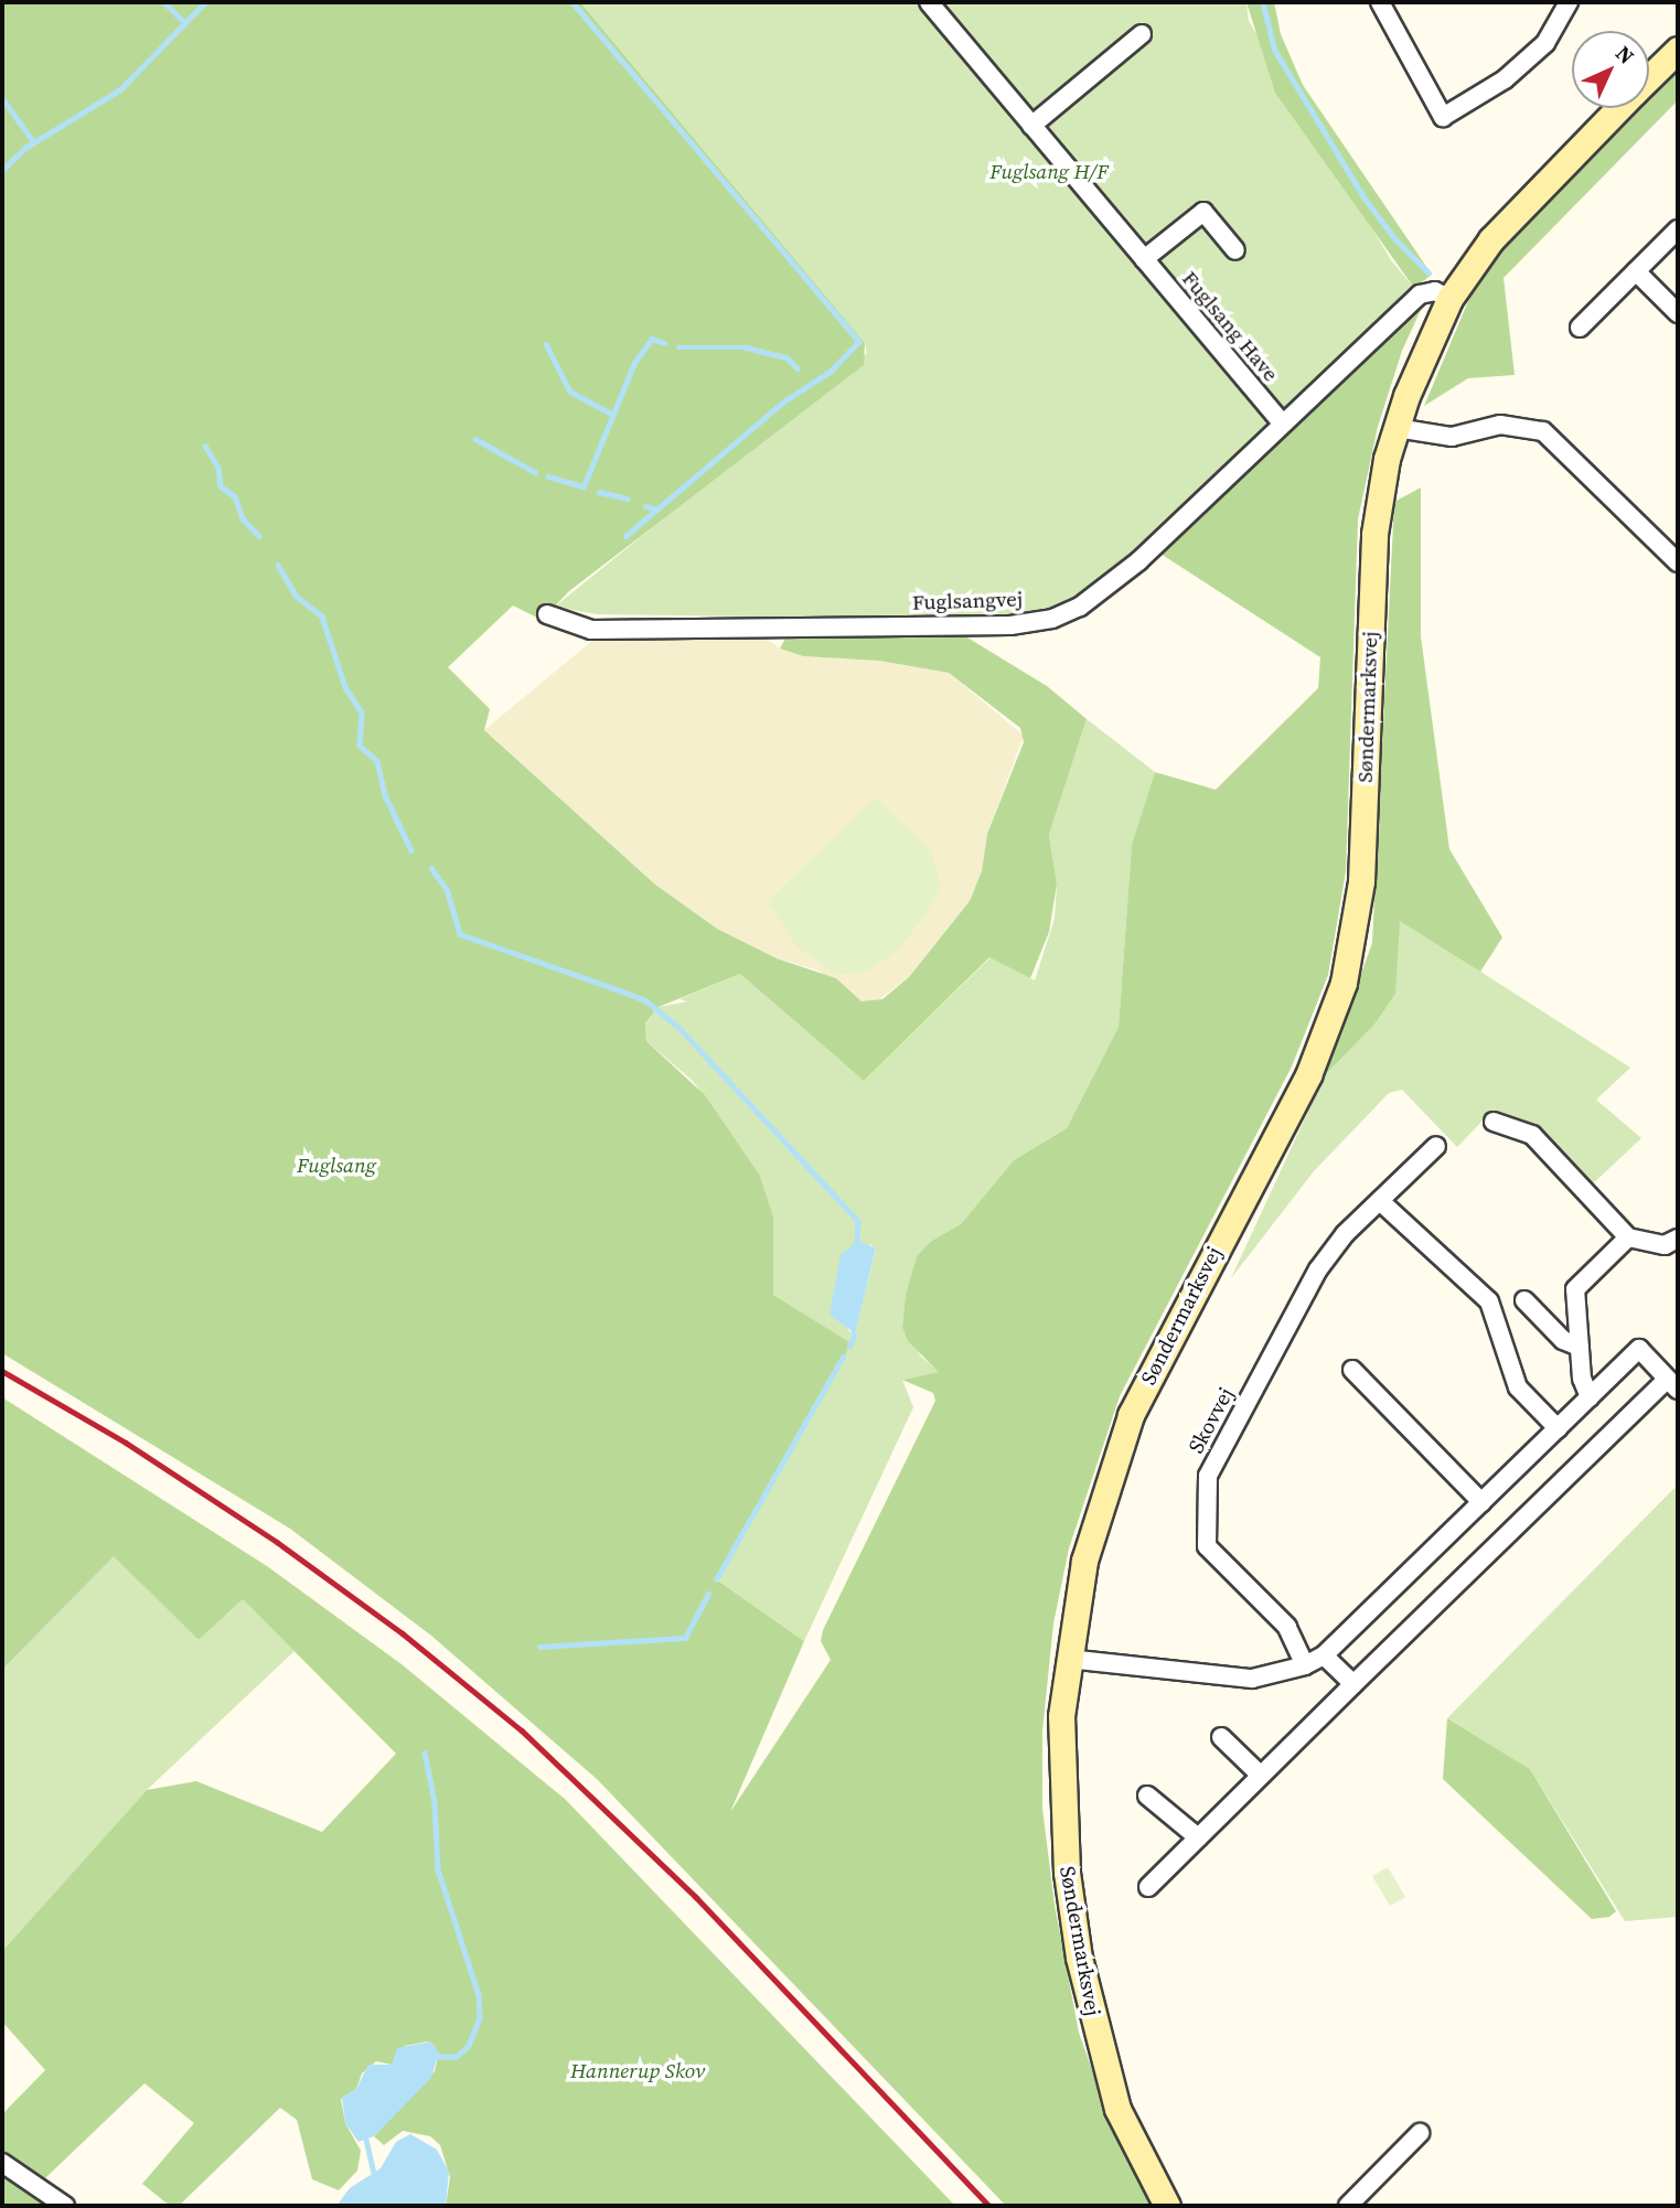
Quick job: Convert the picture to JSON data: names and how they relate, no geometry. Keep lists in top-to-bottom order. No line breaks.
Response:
{"streets":{"street":["Fuglsang Have","Fuglsangvej","Søndermarksvej","Skovvej"]},"crossings":[["Fuglsang Have","Fuglsangvej"],["Fuglsangvej","Søndermarksvej"]],"parks":["Fuglsang H/F","Fuglsang","Hannerup Skov"],"north":"top right"}
